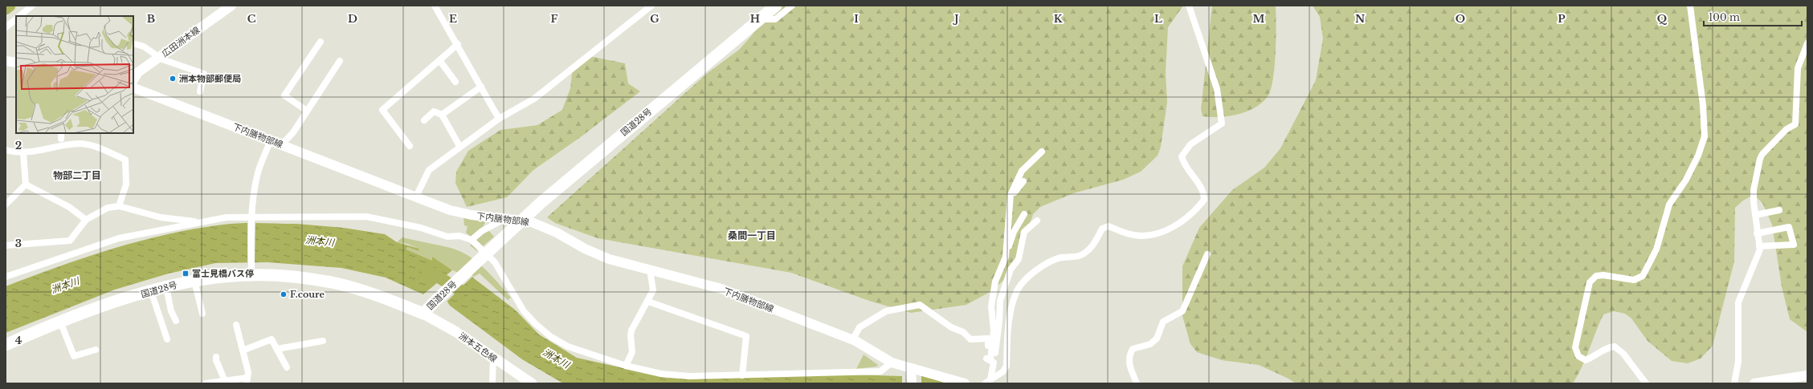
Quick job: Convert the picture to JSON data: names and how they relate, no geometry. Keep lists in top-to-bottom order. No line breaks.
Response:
{"streets":{"highway":["国道28号"],"main road":["広田洲本線","下内膳物部線","洲本五色線"]},"crossings":[["国道28号","洲本五色線"]],"districts":["物部二丁目","桑間一丁目"],"water":["洲本川"],"places":{"other":["洲本物部郵便局","F.coure"],"transit":["富士見橋バス停"]},"scale_bar":"100 m","grid":{"columns":["B","C","D","E","F","G","H","I","J","K","L","M","N","O","P","Q"],"rows":["2","3","4"]}}
